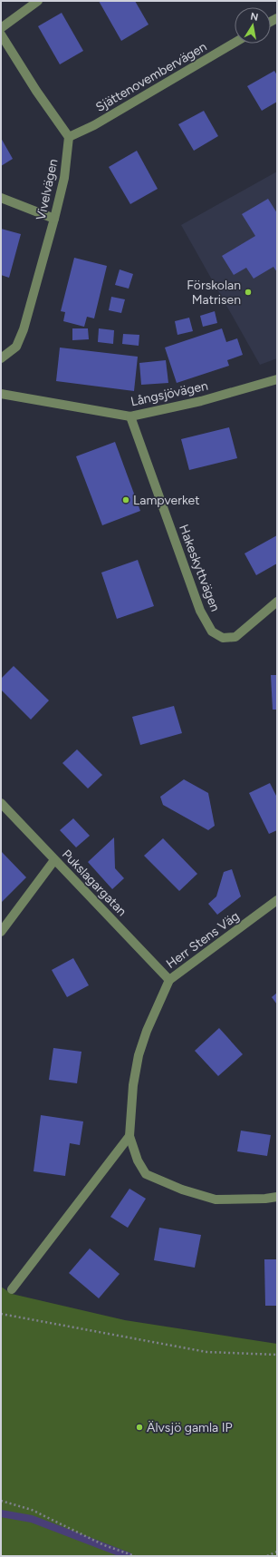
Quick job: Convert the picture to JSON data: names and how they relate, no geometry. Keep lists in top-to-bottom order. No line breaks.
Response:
{"streets":{"street":["Sjättenovembervägen","Vivelvägen","Långsjövägen","Hakeskyttvägen","Pukslagargatan","Herr Stens Väg"]},"crossings":[["Sjättenovembervägen","Vivelvägen"],["Långsjövägen","Hakeskyttvägen"],["Pukslagargatan","Herr Stens Väg"]],"places":["Förskolan Matrisen","Lampverket","Älvsjö gamla IP"],"north":"top"}
